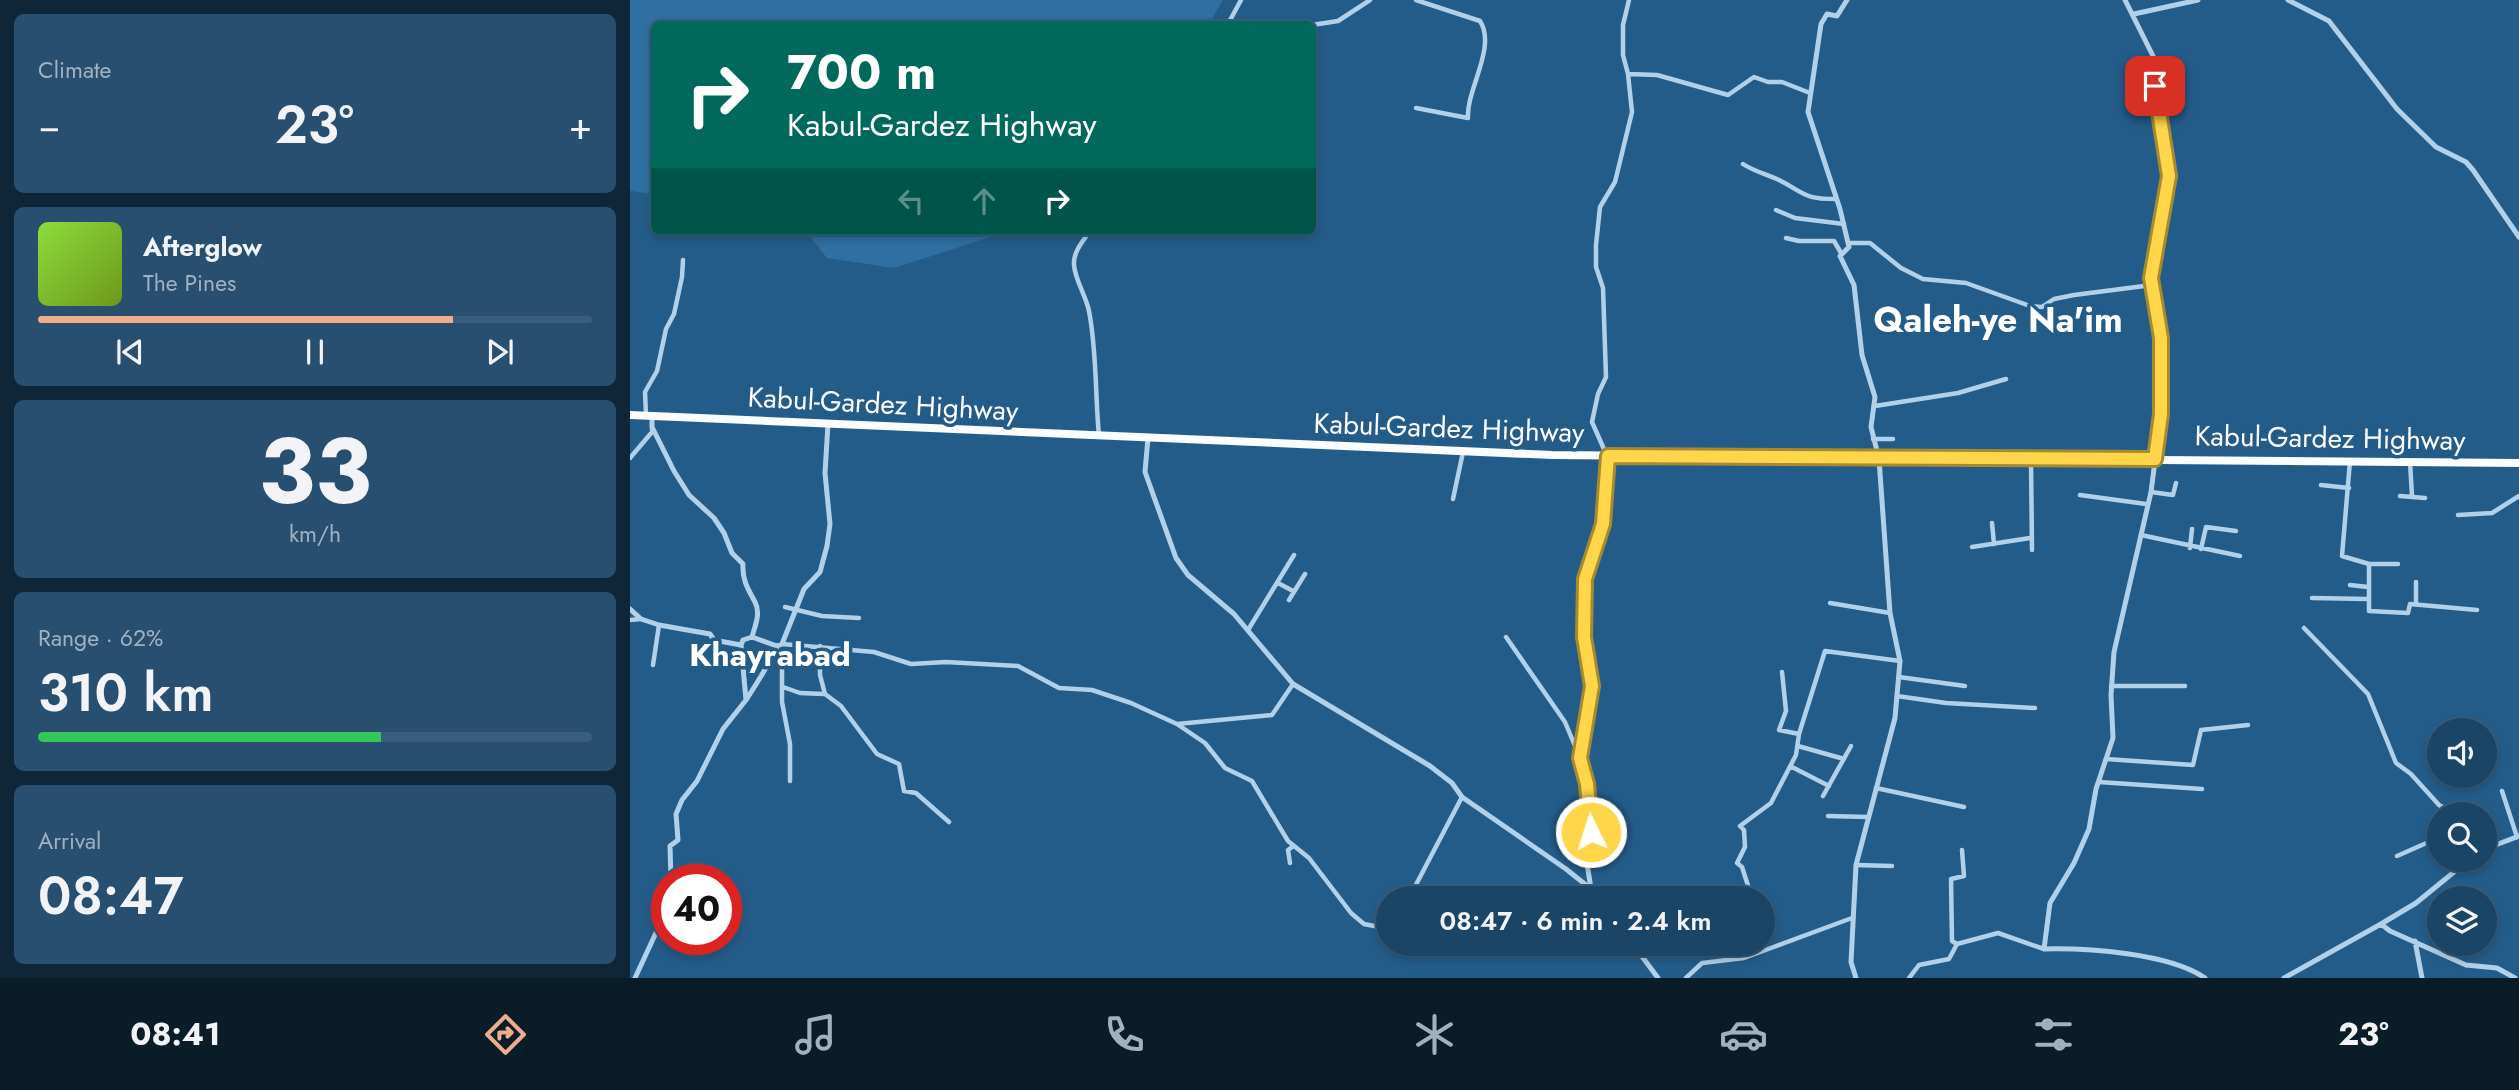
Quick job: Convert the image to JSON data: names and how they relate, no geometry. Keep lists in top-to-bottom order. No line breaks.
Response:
{"streets":{"highway":["Kabul-Gardez Highway"]},"districts":["Qaleh-ye Na'im","Khayrabad"],"page":{"tile":["Climate",["33","km/h"],["Range · 62%","310 km"],["Arrival","08:47"]],"turn":["700 m","Kabul-Gardez Highway"],"heat":["−","23°","+"],"song":["Afterglow","The Pines"],"limit":"40","trip":"08:47 · 6 min · 2.4 km","tabs":["08:41","23°"]}}
